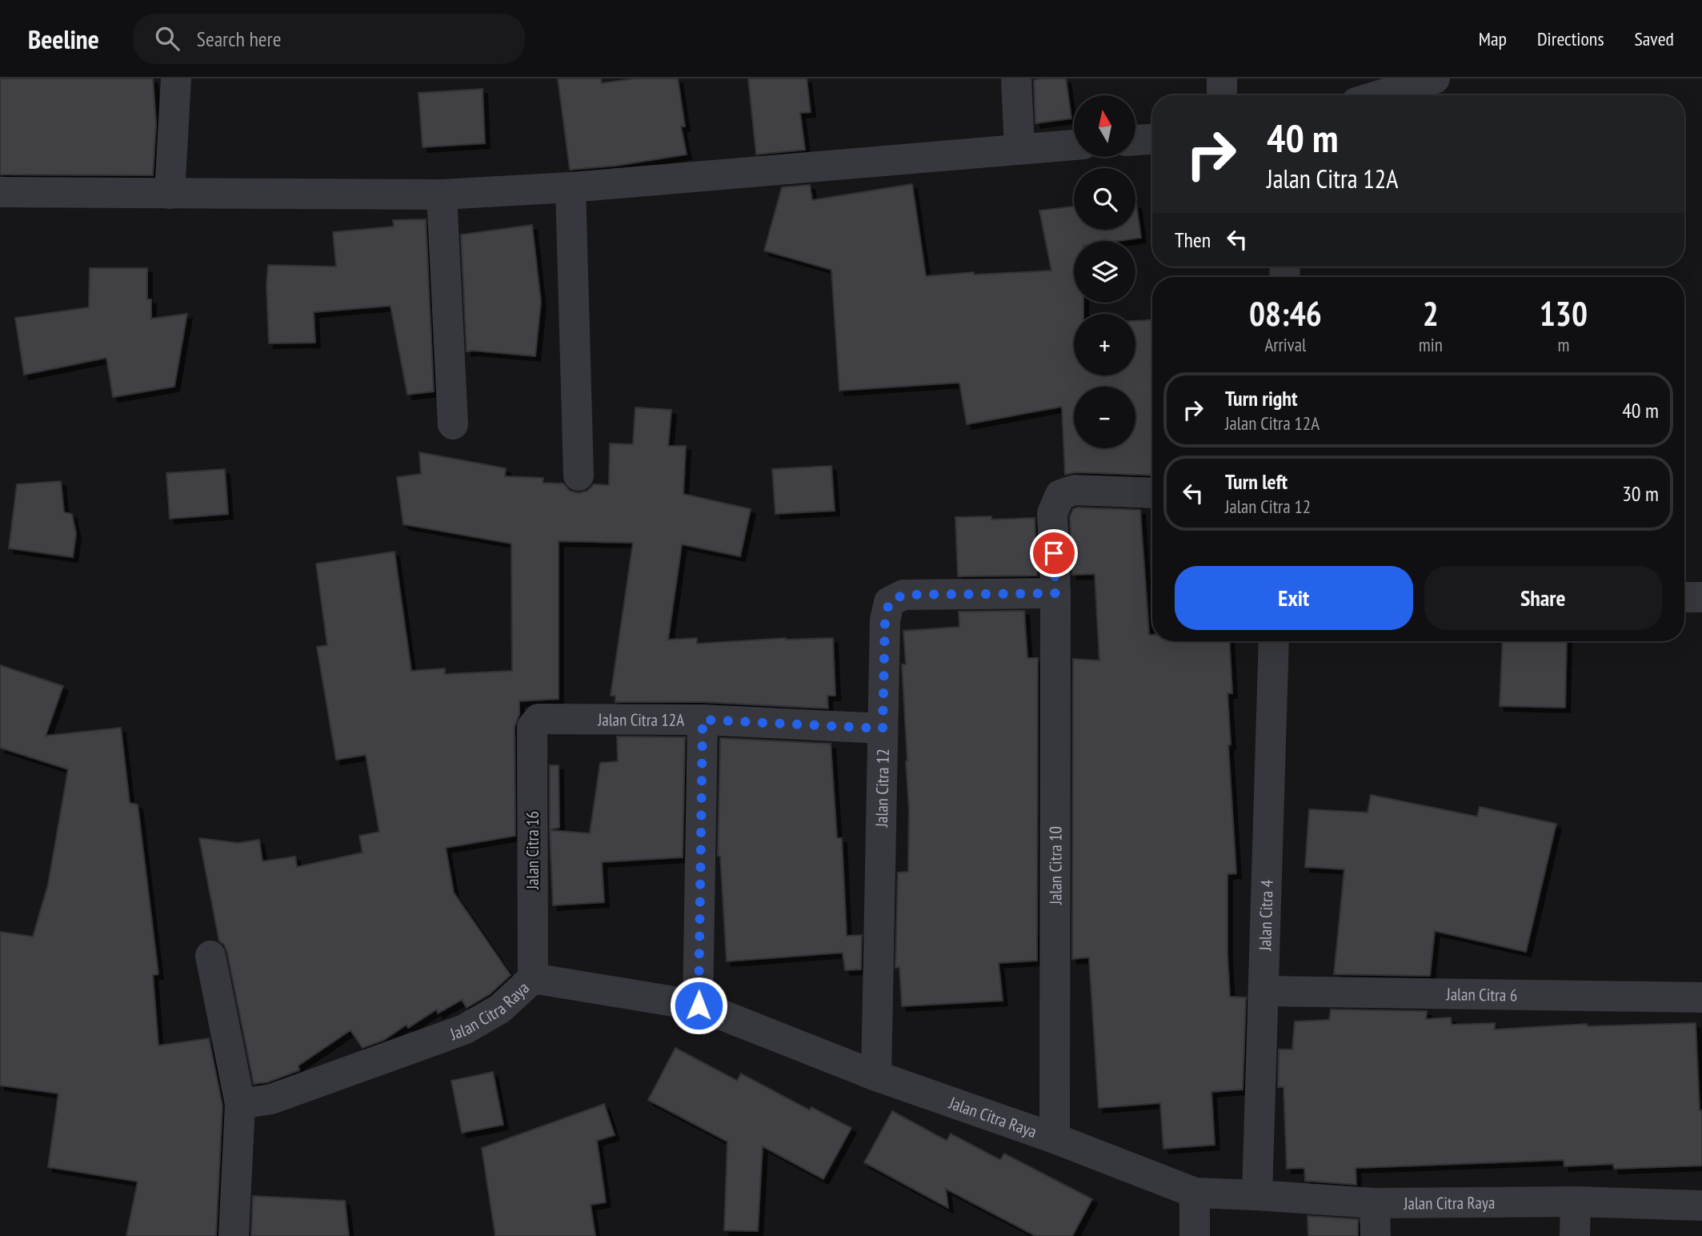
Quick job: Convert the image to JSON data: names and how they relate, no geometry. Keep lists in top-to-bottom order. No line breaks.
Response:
{"streets":{"street":["Jalan Citra 12A","Jalan Citra 12","Jalan Citra 16","Jalan Citra 10","Jalan Citra 4","Jalan Citra 6","Jalan Citra Raya"]},"crossings":[["Jalan Citra 12A","Jalan Citra 12"],["Jalan Citra 12A","Jalan Citra 16"],["Jalan Citra 12","Jalan Citra 10"],["Jalan Citra 12","Jalan Citra Raya"],["Jalan Citra 16","Jalan Citra Raya"],["Jalan Citra 10","Jalan Citra Raya"],["Jalan Citra 4","Jalan Citra 6"],["Jalan Citra 4","Jalan Citra Raya"]],"north":"top","page":{"header":"Beeline","search":"Search here","nav":["Map","Directions","Saved"],"map_buttons":["+","−"],"turn":["40 m","Jalan Citra 12A"],"then":"Then","eta":["08:46","Arrival","2","min","130","m"],"list":[{"name":"Turn right","note":"Jalan Citra 12A","value":"40 m"},{"name":"Turn left","note":"Jalan Citra 12","value":"30 m"}],"buttons":["Exit","Share"]}}
